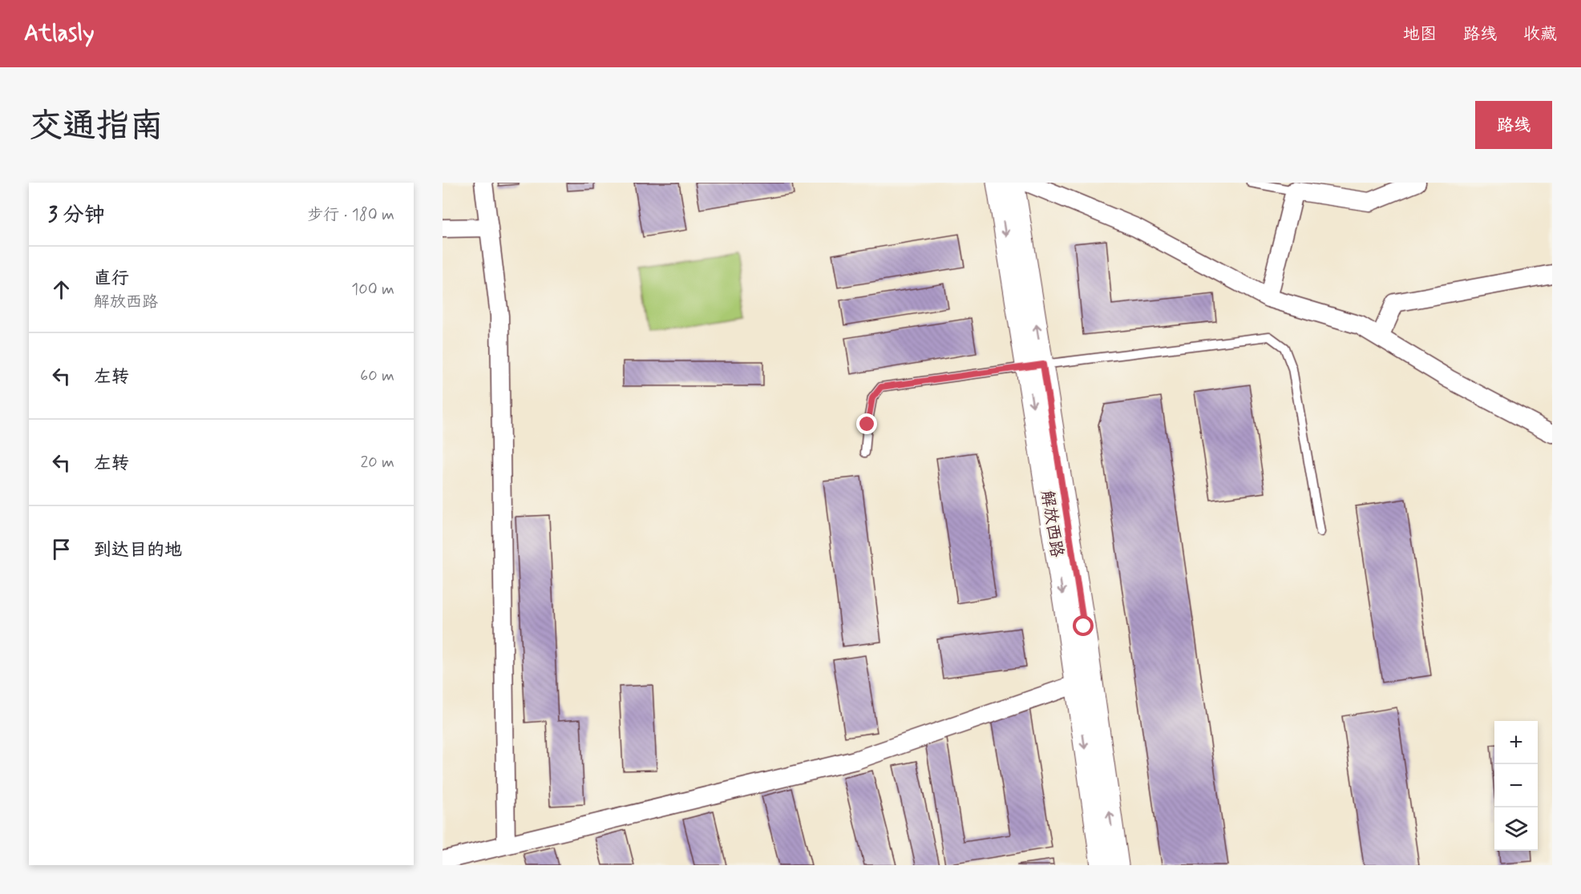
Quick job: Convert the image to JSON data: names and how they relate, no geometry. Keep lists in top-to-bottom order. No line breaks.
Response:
{"streets":{"street":["解放西路"]},"page":{"header":"Atlasly","nav":["地图","路线","收藏"],"buttons":"路线","title":"交通指南","heading":["3 分钟","步行 · 180 m"],"list":[["直行","解放西路","100 m"],["左转","60 m"],["左转","20 m"],"到达目的地"],"map_buttons":["+","−"]}}
